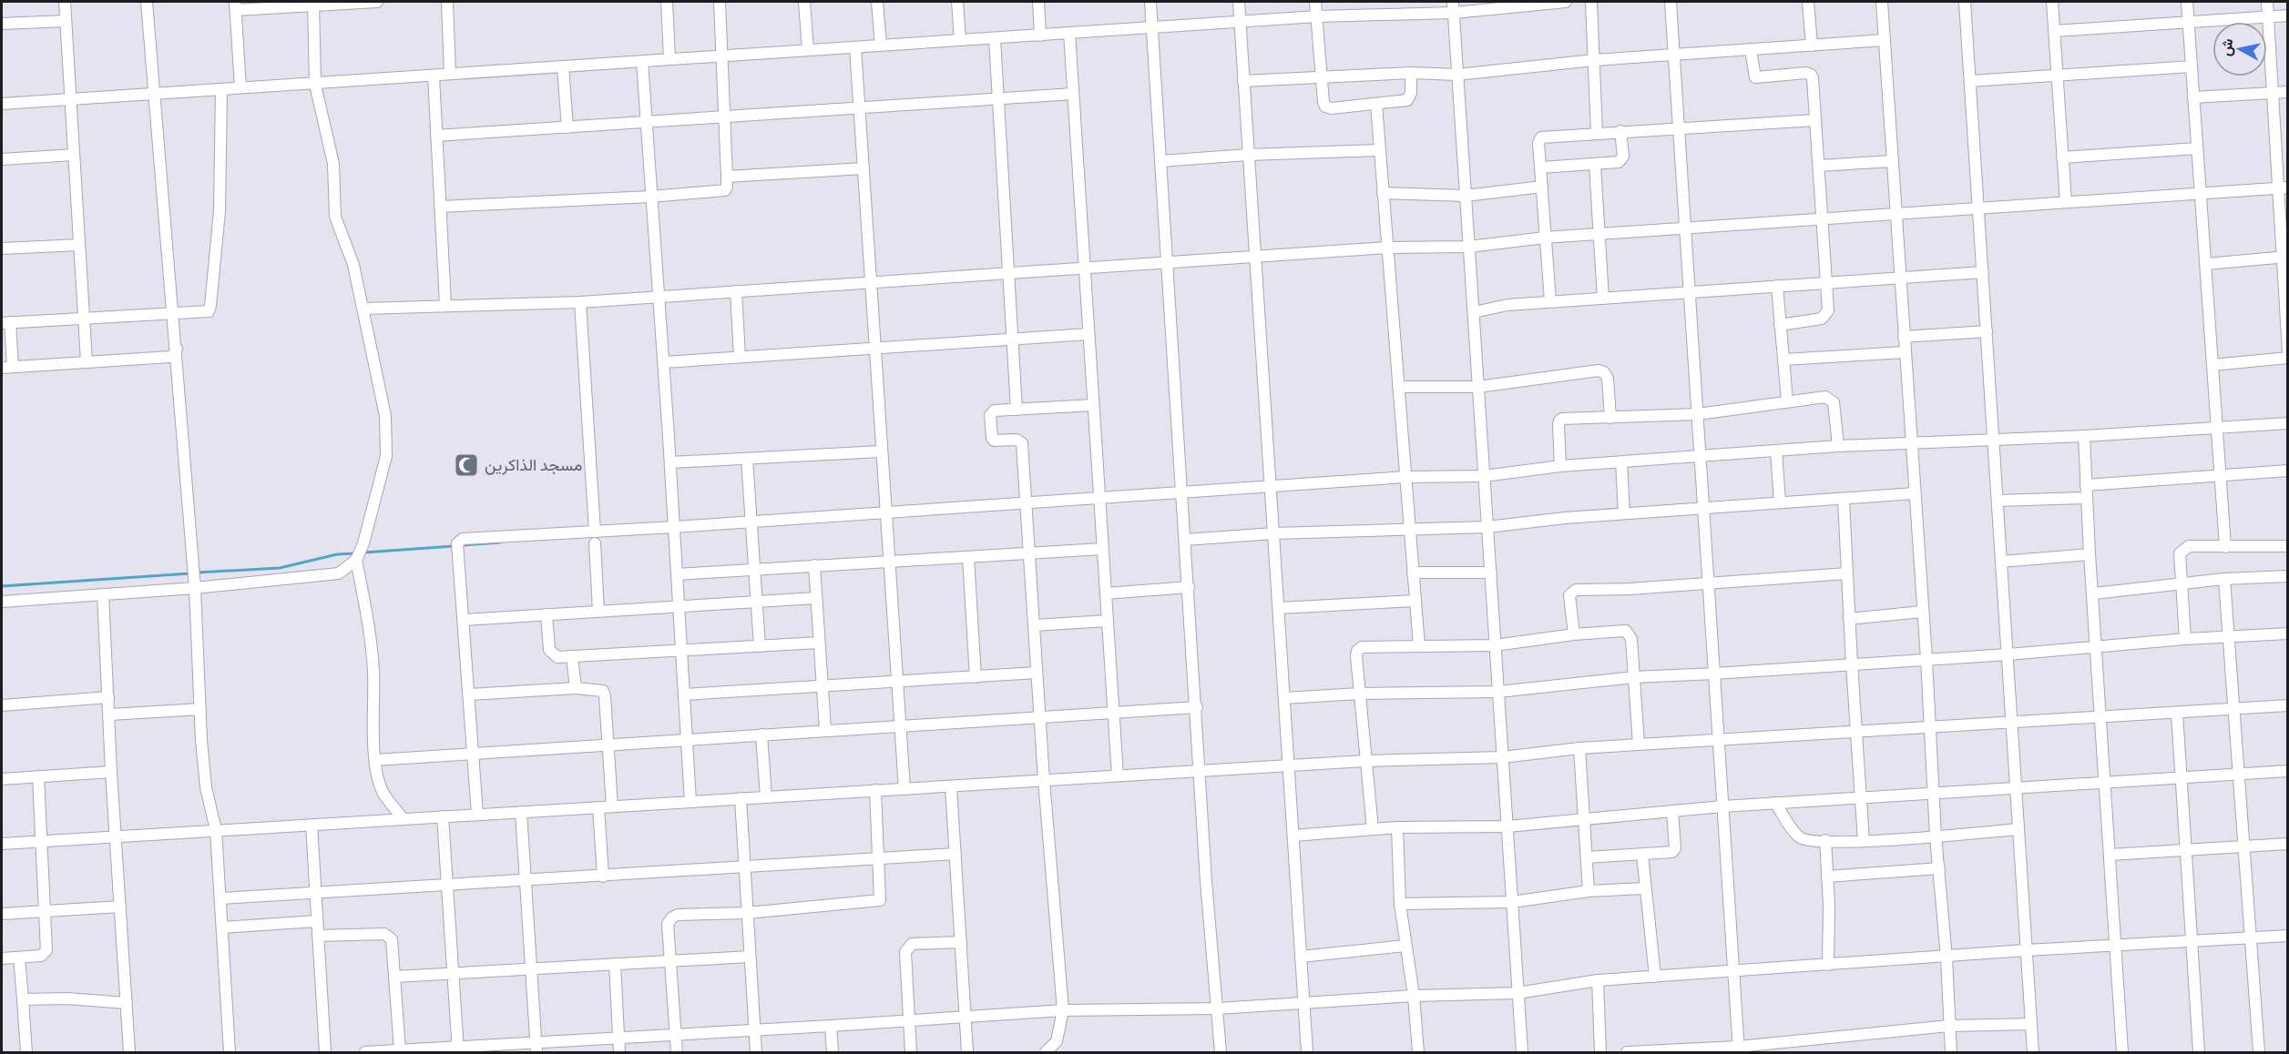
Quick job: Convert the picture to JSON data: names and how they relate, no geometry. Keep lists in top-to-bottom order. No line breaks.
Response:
{"places":{"mosque":["مسجد الذاكرين"]},"north":"left"}
